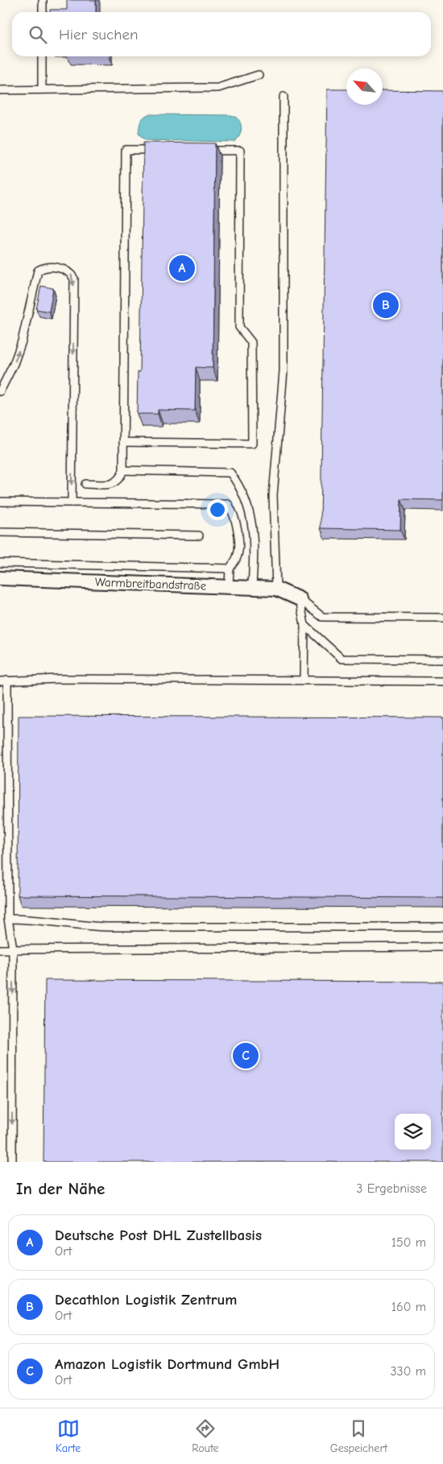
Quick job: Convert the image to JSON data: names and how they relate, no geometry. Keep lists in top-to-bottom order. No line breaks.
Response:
{"streets":{"street":["Warmbreitbandstraße"]},"north":"top left","page":{"search":"Hier suchen","pins":["A","B","C"],"heading":["In der Nähe","3 Ergebnisse"],"list":[{"mark":"A","name":"Deutsche Post DHL Zustellbasis","note":"Ort","value":"150 m"},{"mark":"B","name":"Decathlon Logistik Zentrum","note":"Ort","value":"160 m"},{"mark":"C","name":"Amazon Logistik Dortmund GmbH","note":"Ort","value":"330 m"}],"nav":["Karte","Route","Gespeichert"]}}
